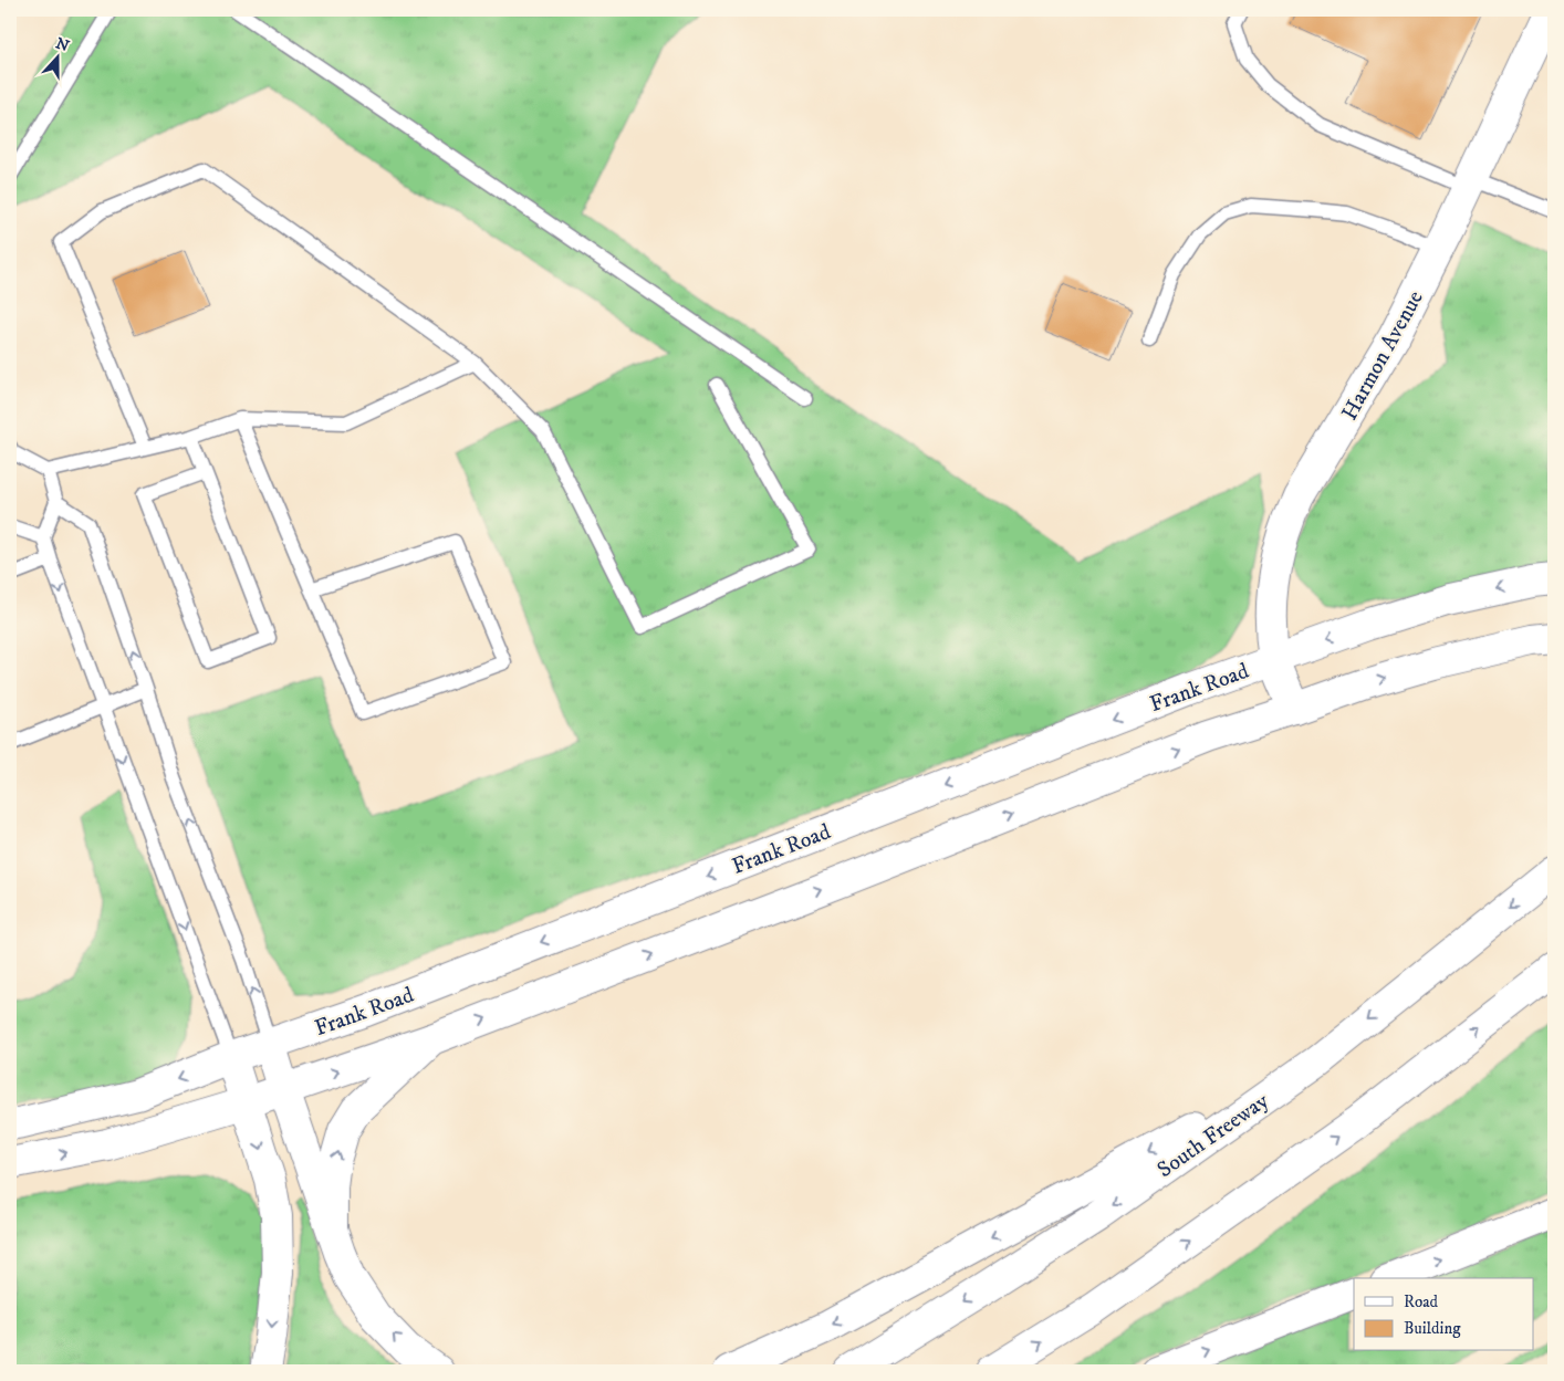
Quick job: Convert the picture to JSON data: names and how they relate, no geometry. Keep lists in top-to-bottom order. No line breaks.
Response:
{"streets":{"main road":["Harmon Avenue","Frank Road","South Freeway"]},"crossings":[["Harmon Avenue","Frank Road"]],"legend":["Road","Building"],"north":"top"}
